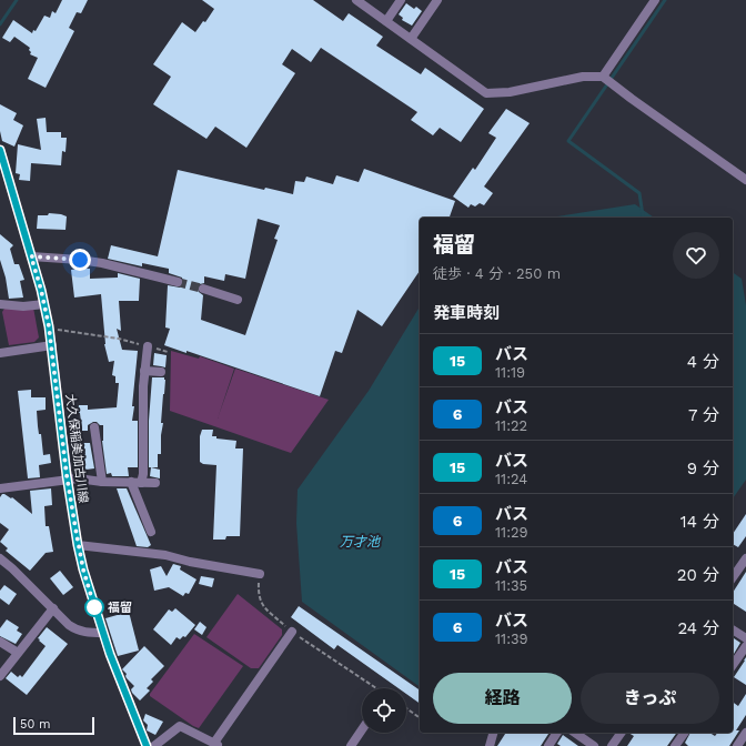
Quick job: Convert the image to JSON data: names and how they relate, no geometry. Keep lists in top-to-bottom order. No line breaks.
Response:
{"streets":{"main road":["大久保稲美加古川線"]},"water":["万才池"],"places":["福留"],"lines":["bus line 15"],"scale_bar":"50 m","page":{"heading":[["福留","徒歩 · 4 分 · 250 m"],"発車時刻"],"list":[{"mark":"15","name":"バス","note":"11:19","value":"4 分"},{"mark":"6","name":"バス","note":"11:22","value":"7 分"},{"mark":"15","name":"バス","note":"11:24","value":"9 分"},{"mark":"6","name":"バス","note":"11:29","value":"14 分"},{"mark":"15","name":"バス","note":"11:35","value":"20 分"},{"mark":"6","name":"バス","note":"11:39","value":"24 分"}],"buttons":["経路","きっぷ"],"scale":"50 m"}}
